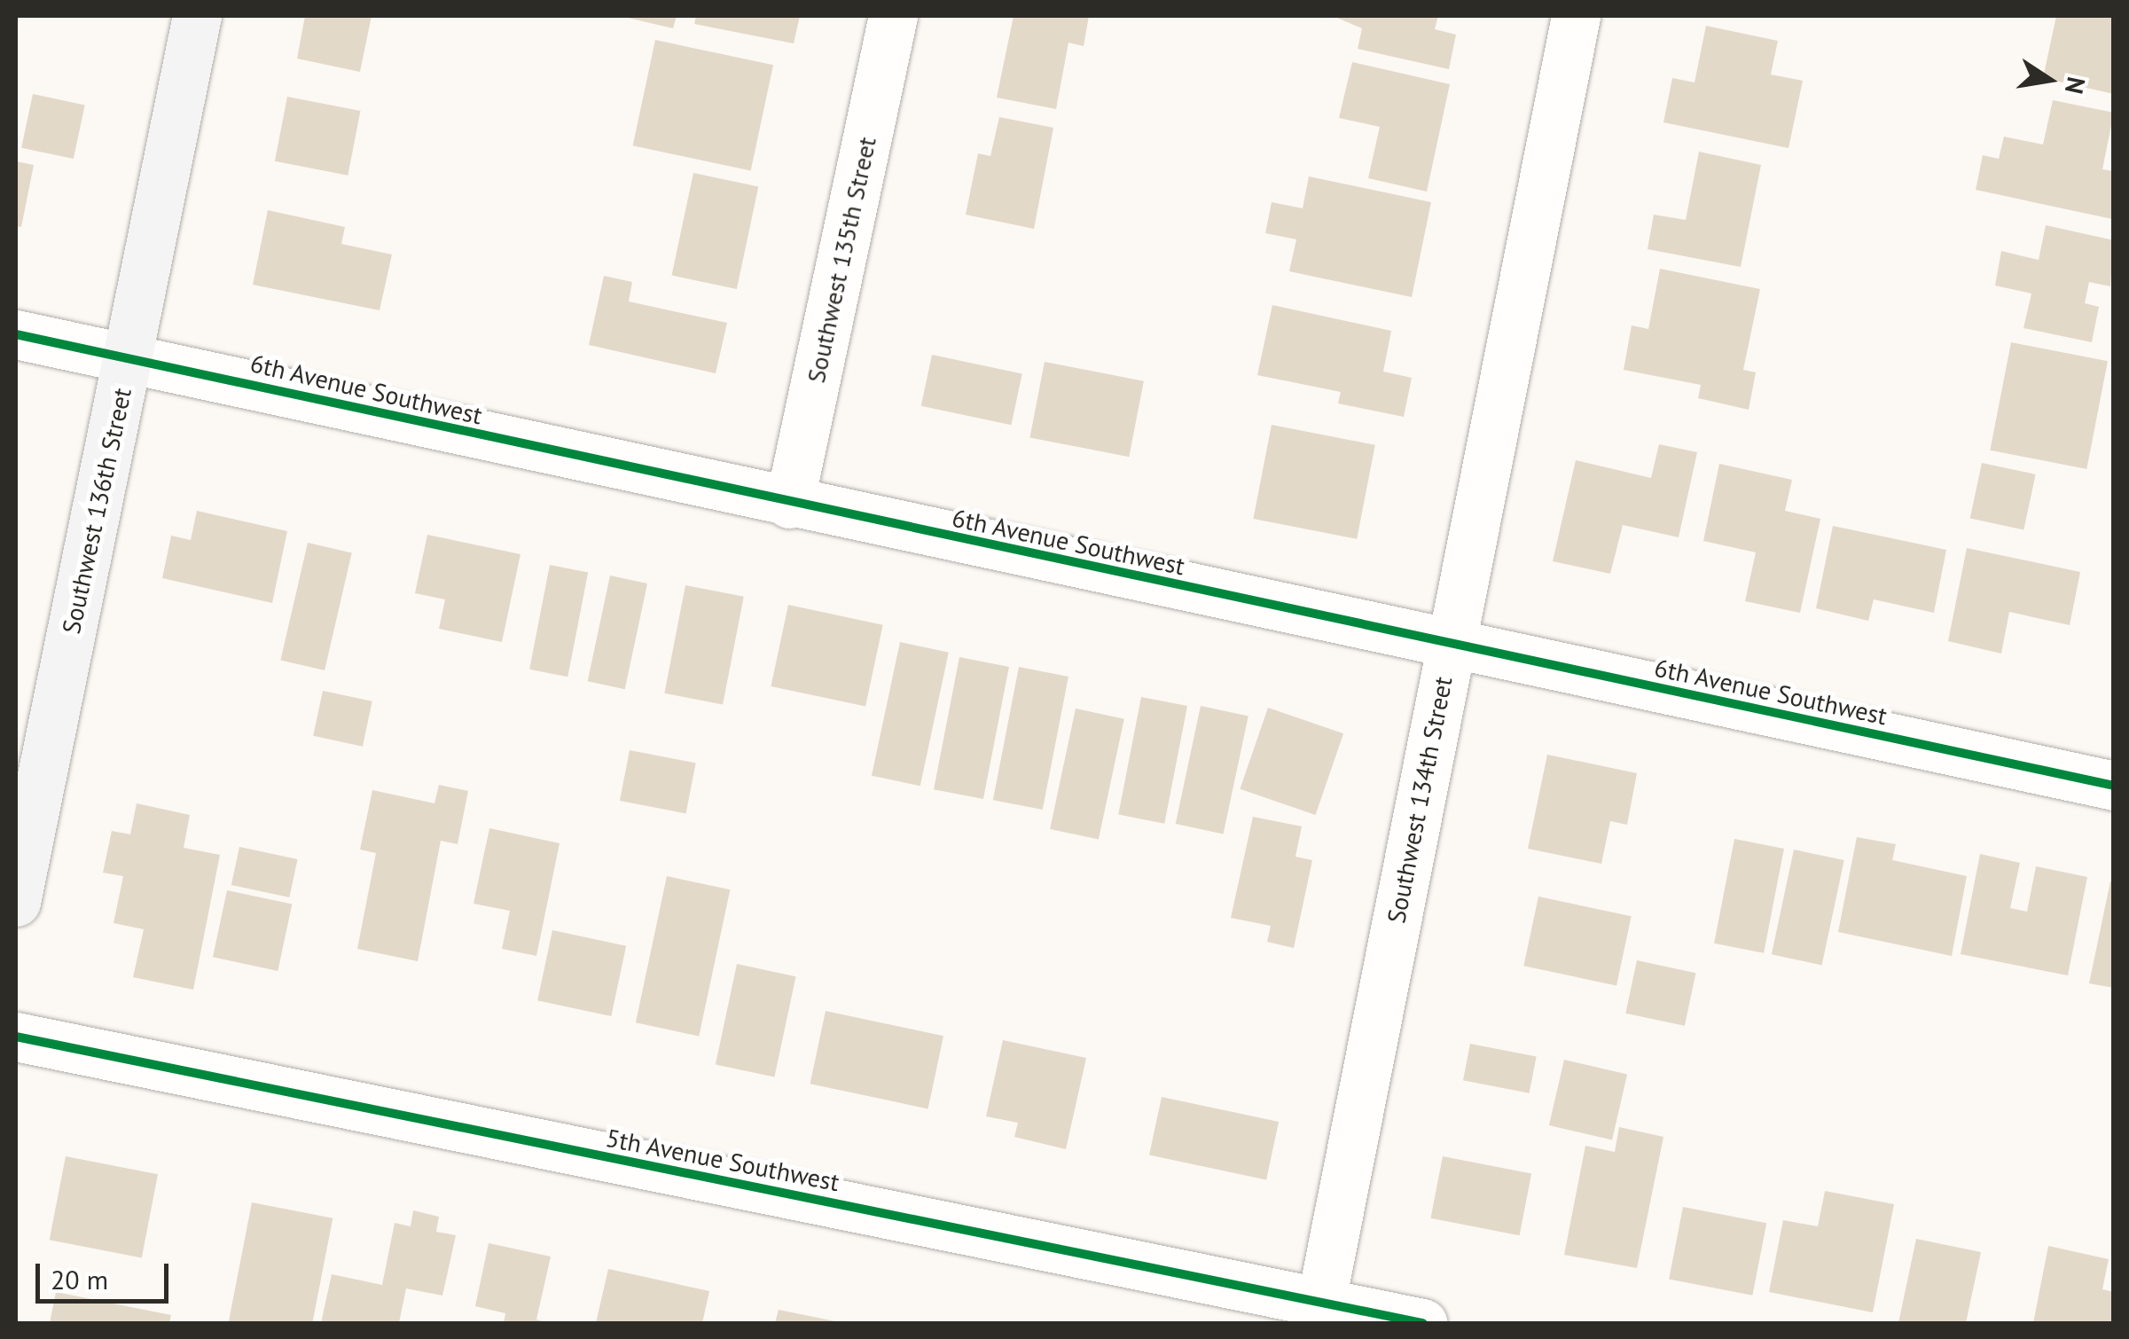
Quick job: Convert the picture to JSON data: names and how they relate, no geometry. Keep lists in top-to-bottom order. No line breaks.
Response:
{"streets":{"street":["Southwest 135th Street","6th Avenue Southwest","Southwest 136th Street","Southwest 134th Street","5th Avenue Southwest"]},"crossings":[["Southwest 135th Street","6th Avenue Southwest"],["6th Avenue Southwest","Southwest 136th Street"],["6th Avenue Southwest","Southwest 134th Street"],["Southwest 134th Street","5th Avenue Southwest"]],"scale_bar":"20 m","north":"right"}
